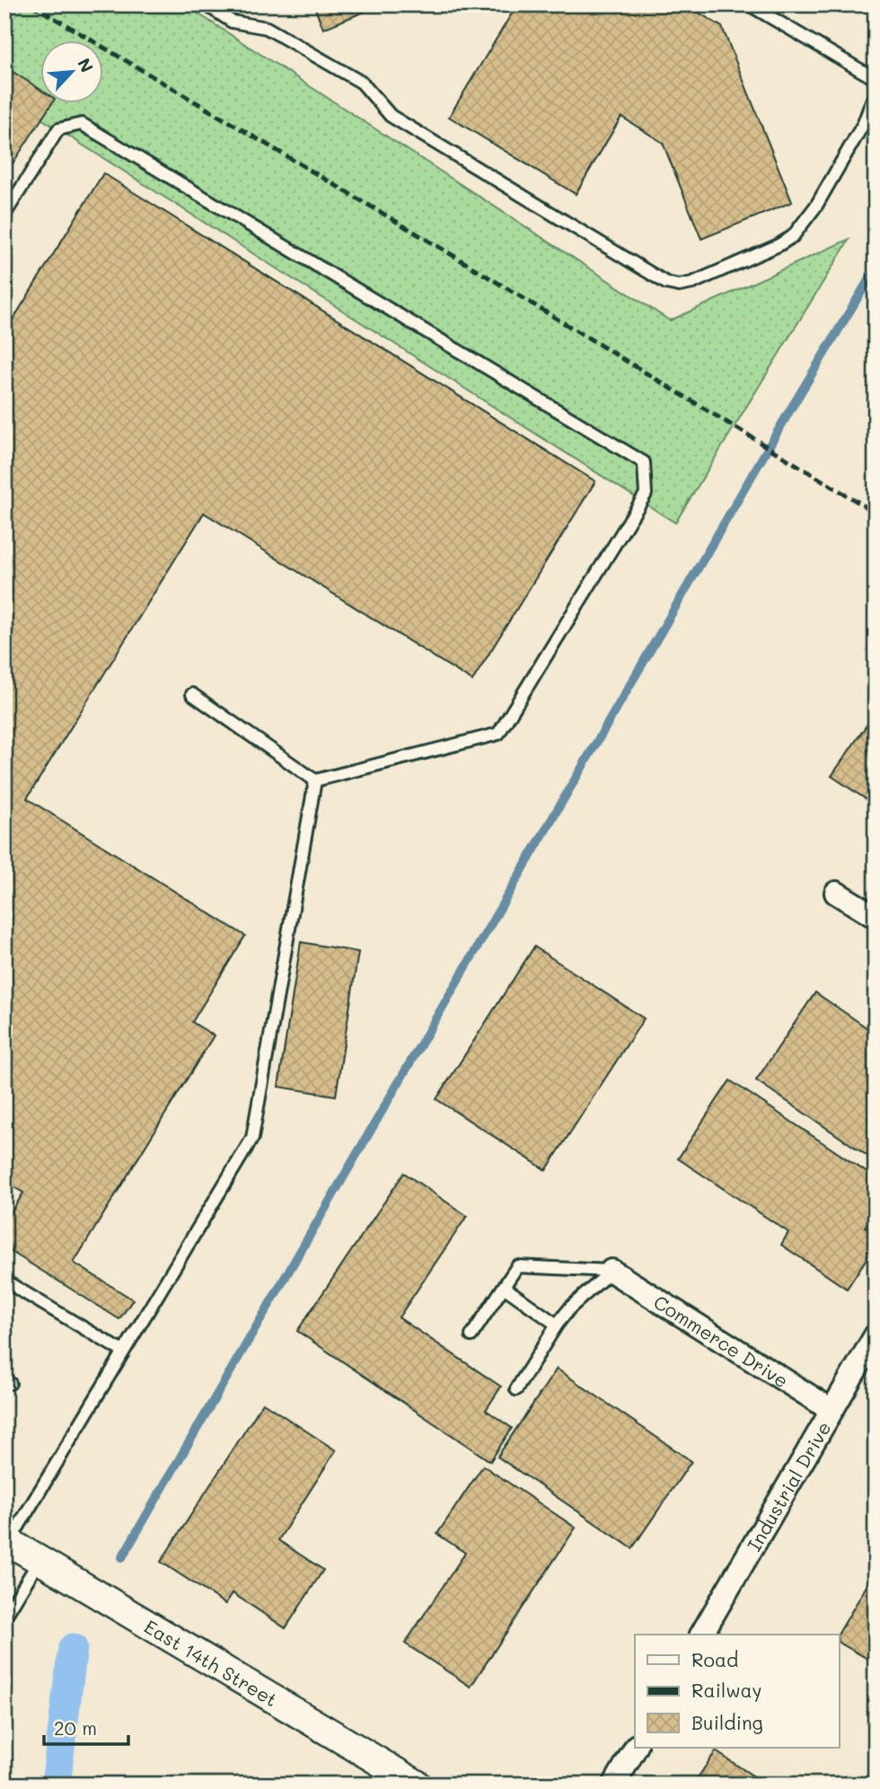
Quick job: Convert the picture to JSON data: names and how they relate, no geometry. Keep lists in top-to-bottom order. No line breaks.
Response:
{"streets":{"street":["Commerce Drive","Industrial Drive","East 14th Street"]},"crossings":[["Commerce Drive","Industrial Drive"]],"legend":["Road","Railway","Building"],"scale_bar":"20 m","north":"top right"}
